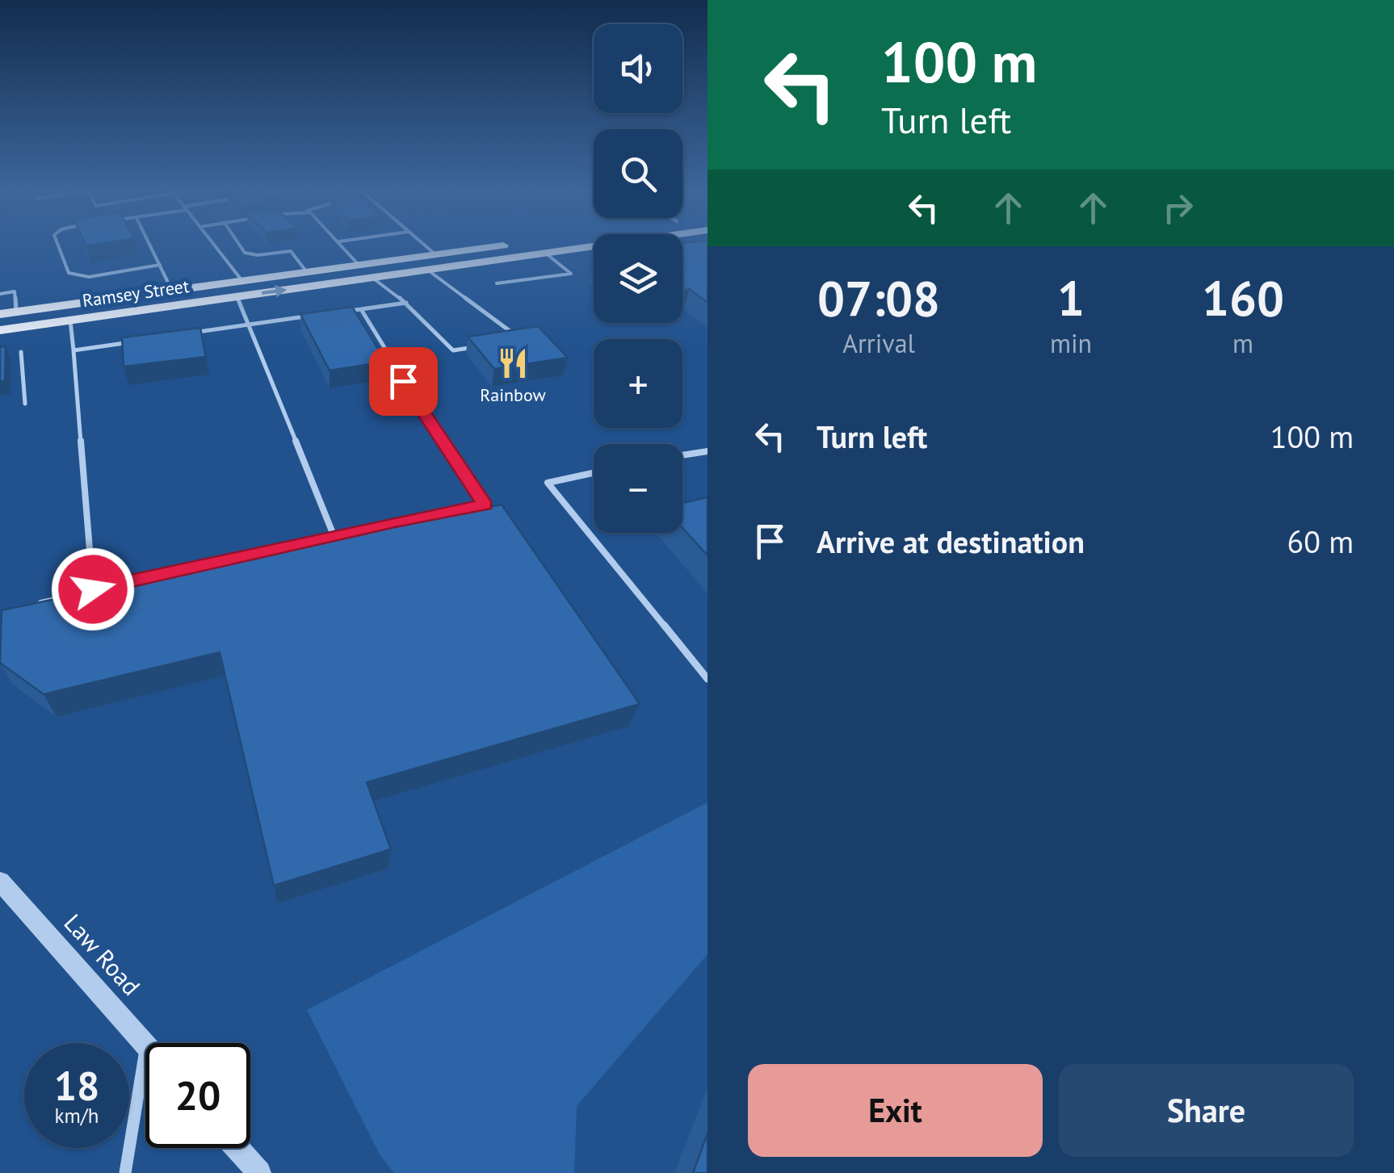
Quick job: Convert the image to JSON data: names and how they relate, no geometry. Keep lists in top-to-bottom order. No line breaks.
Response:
{"streets":{"main road":["Ramsey Street"],"street":["Law Road"]},"places":{"restaurant":["Rainbow"]},"page":{"turn":["100 m","Turn left"],"map_buttons":["+","−"],"eta":["07:08","Arrival","1","min","160","m"],"list":[{"name":"Turn left","value":"100 m"},{"name":"Arrive at destination","value":"60 m"}],"speed":"18 km/h","limit":"20","buttons":["Exit","Share"]}}
